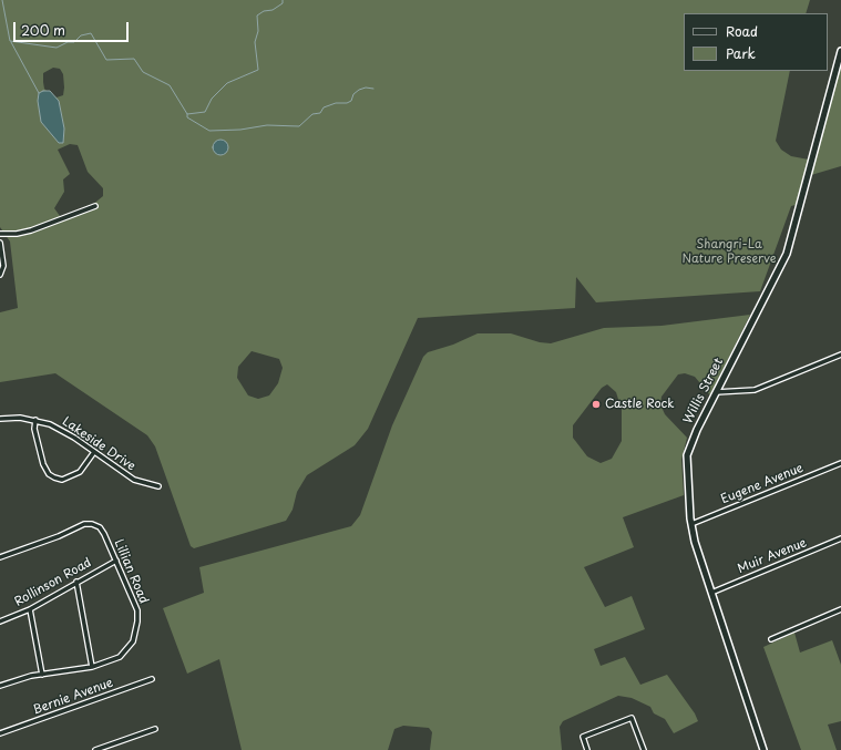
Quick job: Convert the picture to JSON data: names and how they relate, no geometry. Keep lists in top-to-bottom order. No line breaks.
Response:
{"streets":{"main road":["Willis Street"],"street":["Lakeside Drive","Eugene Avenue","Muir Avenue","Lillian Road","Rollinson Road","Bernie Avenue"]},"crossings":[["Willis Street","Eugene Avenue"],["Willis Street","Muir Avenue"],["Lillian Road","Rollinson Road"]],"parks":["Shangri-La Nature Preserve"],"places":["Castle Rock"],"legend":["Road","Park"],"scale_bar":"200 m"}
